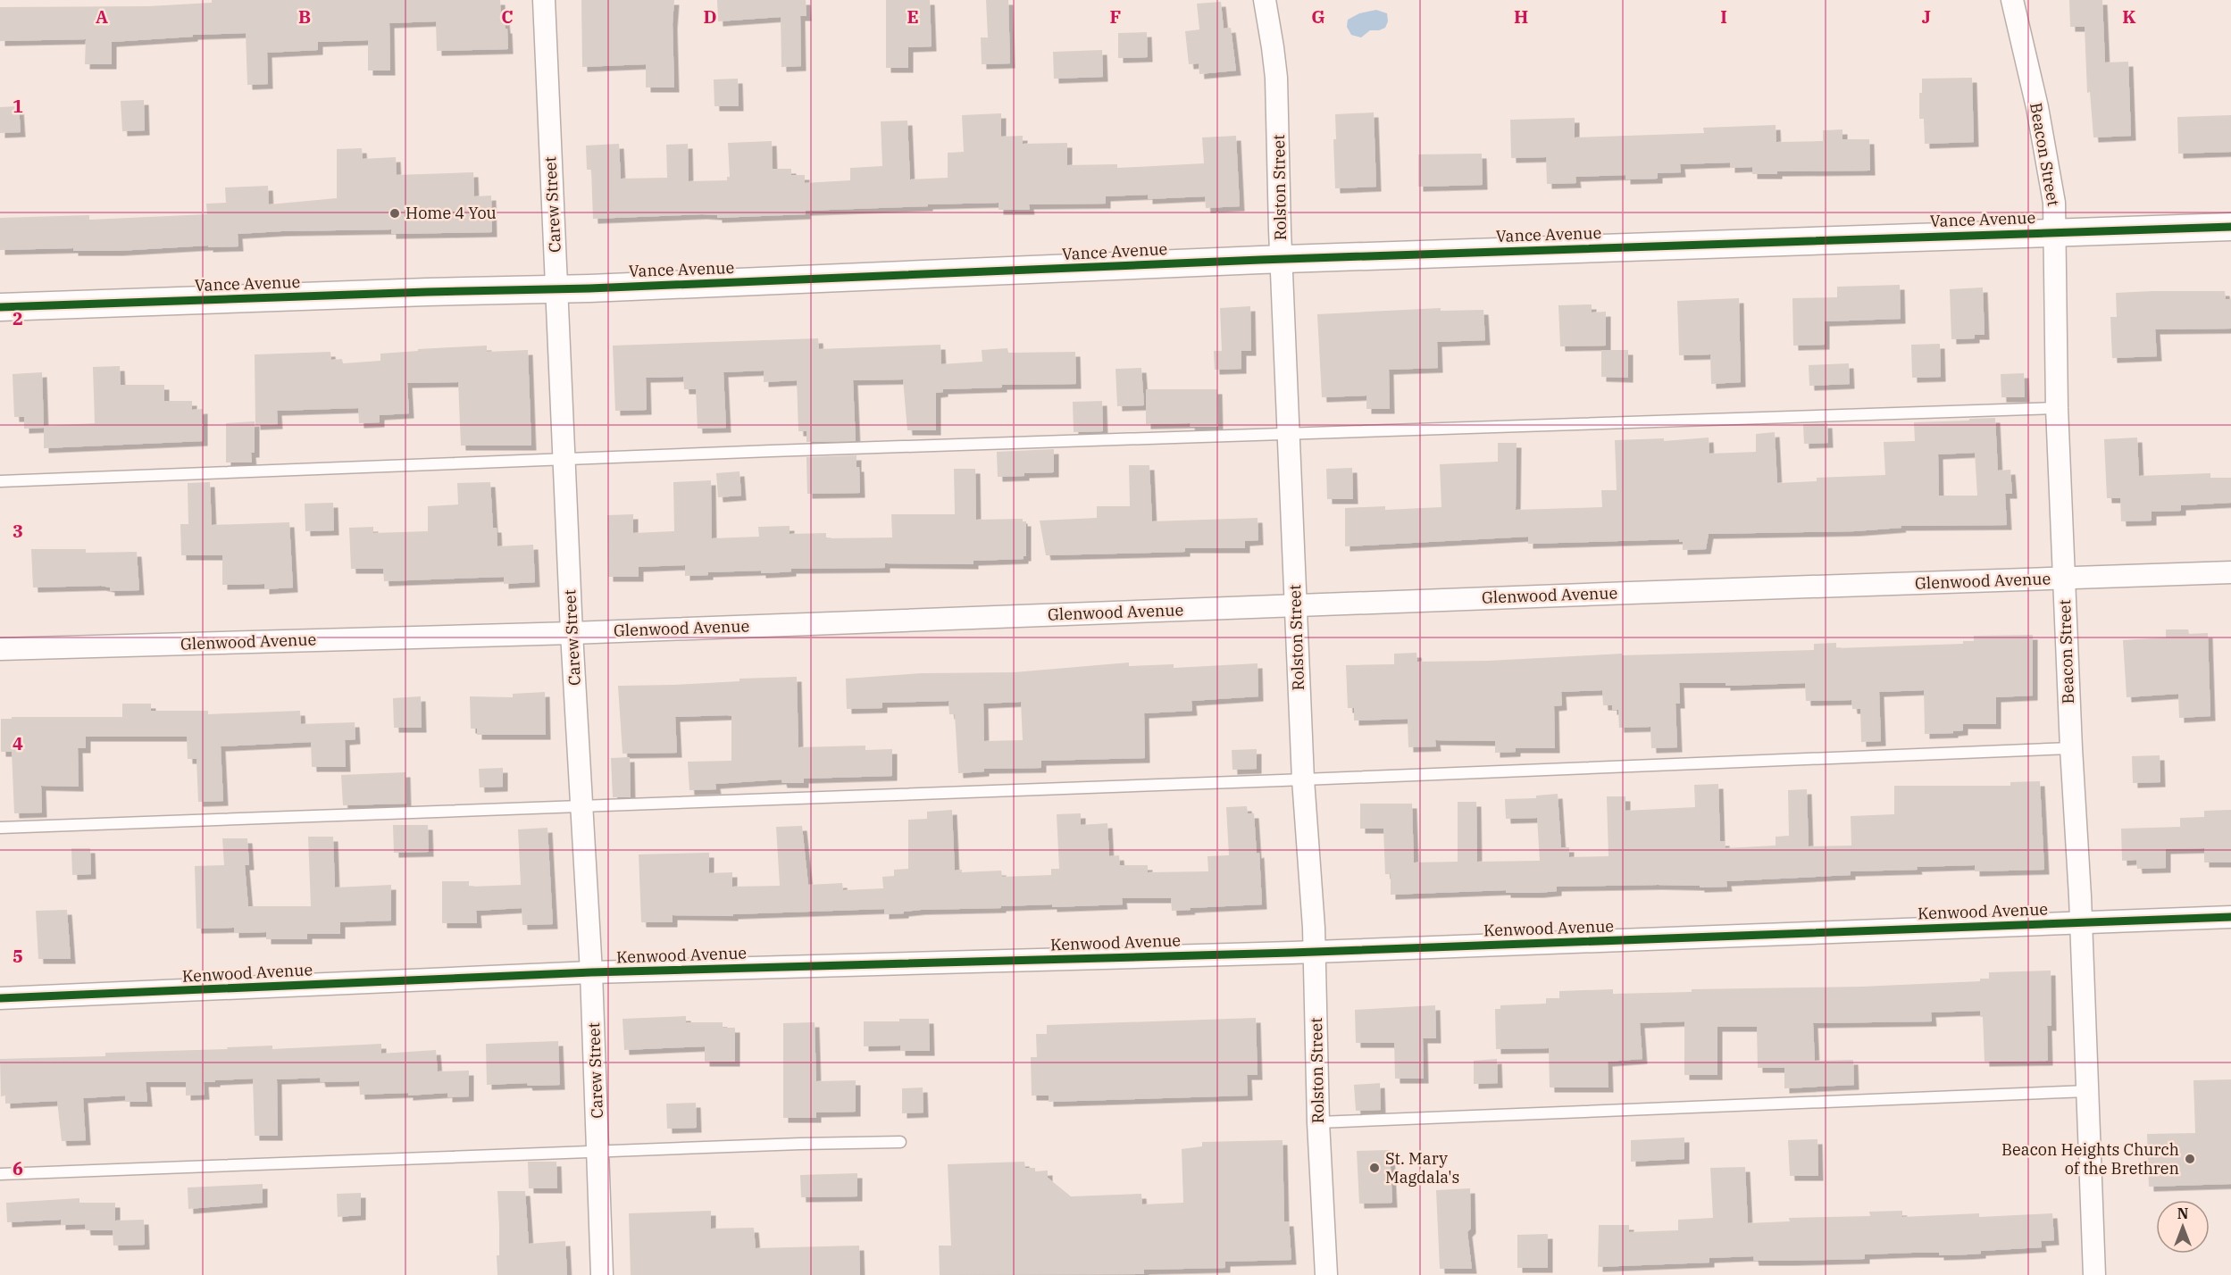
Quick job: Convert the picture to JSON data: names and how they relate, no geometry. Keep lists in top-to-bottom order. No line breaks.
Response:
{"streets":{"street":["Beacon Street","Rolston Street","Carew Street","Vance Avenue","Glenwood Avenue","Kenwood Avenue"]},"crossings":[["Beacon Street","Vance Avenue"],["Beacon Street","Glenwood Avenue"],["Beacon Street","Kenwood Avenue"],["Rolston Street","Vance Avenue"],["Rolston Street","Glenwood Avenue"],["Rolston Street","Kenwood Avenue"],["Carew Street","Vance Avenue"],["Carew Street","Glenwood Avenue"],["Carew Street","Kenwood Avenue"]],"places":["Home 4 You","Beacon Heights Church of the Brethren","St. Mary Magdala's"],"north":"top","grid":{"columns":["A","B","C","D","E","F","G","H","I","J","K"],"rows":["1","2","3","4","5","6"]}}
